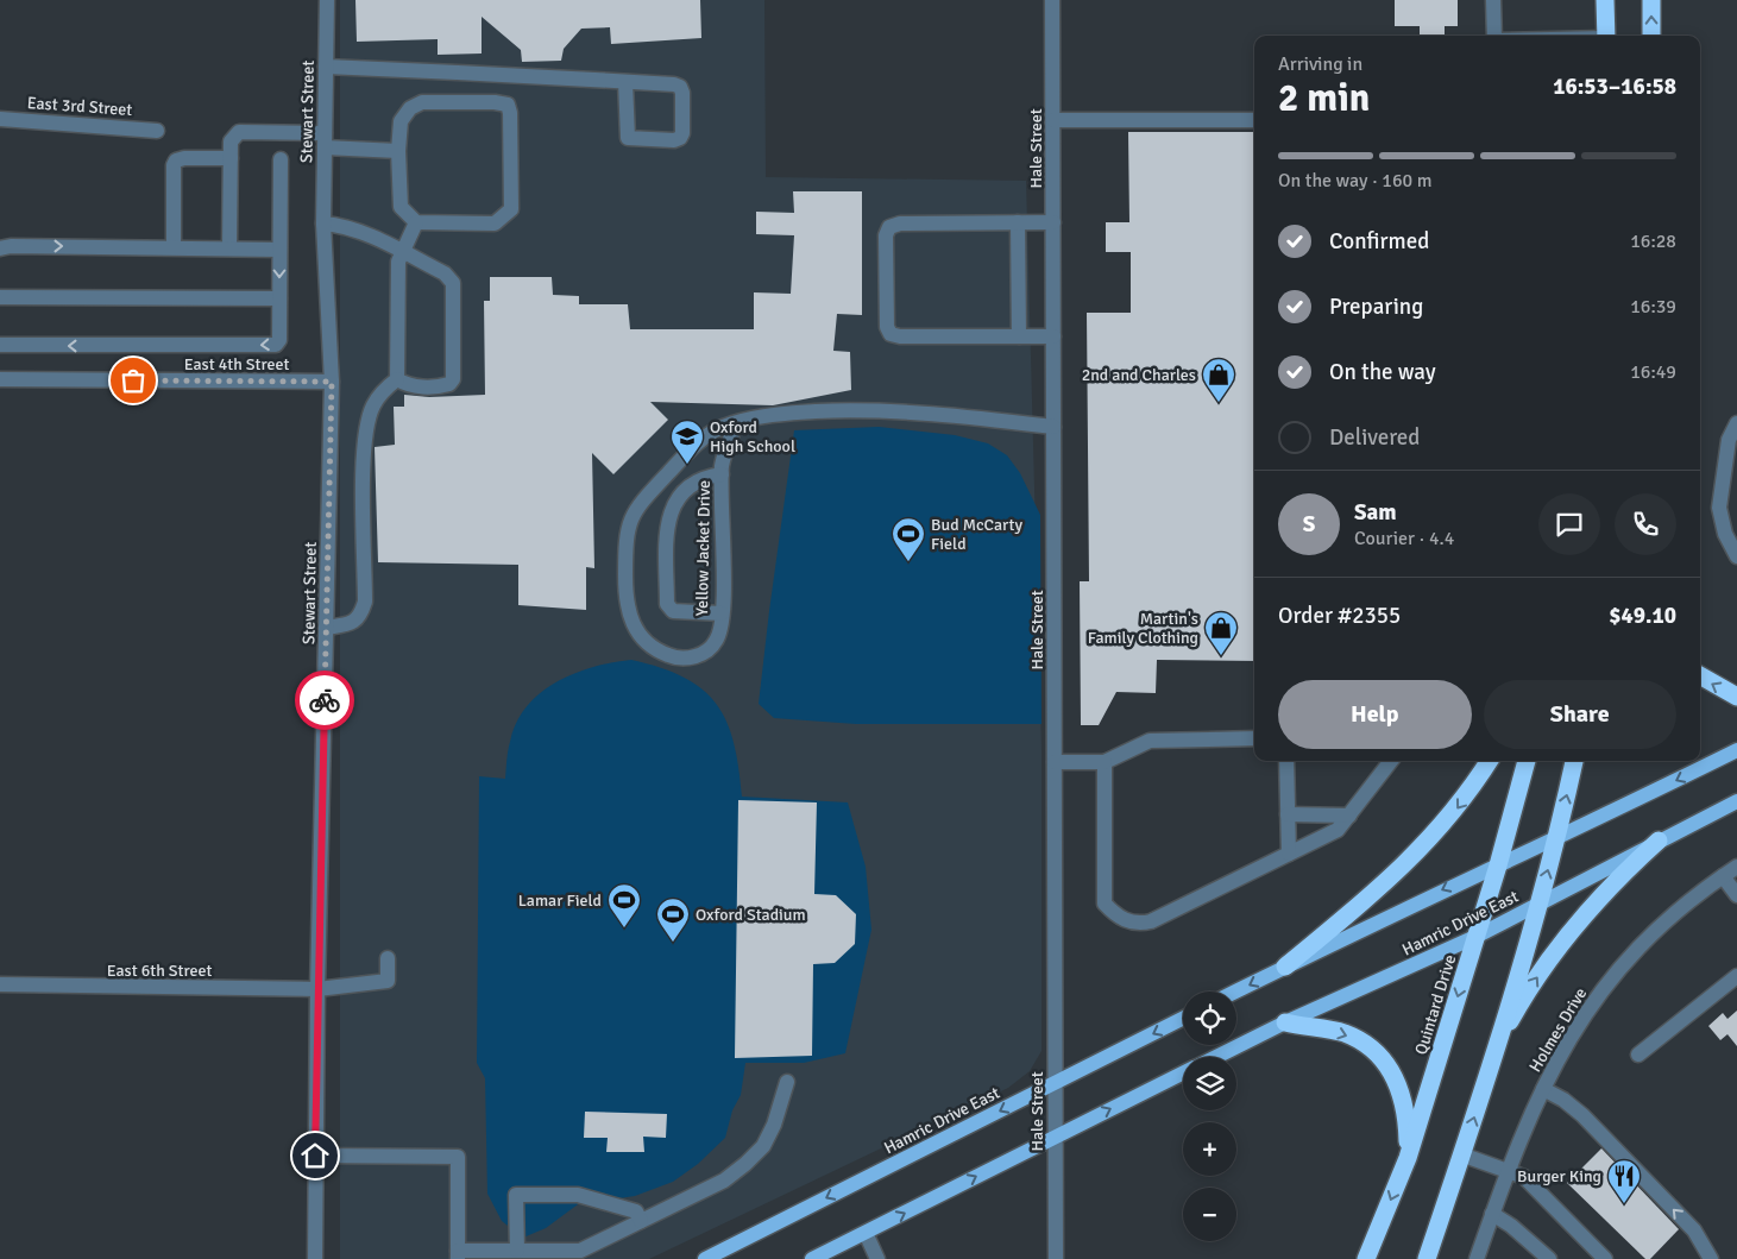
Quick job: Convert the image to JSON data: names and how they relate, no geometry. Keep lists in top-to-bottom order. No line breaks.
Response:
{"streets":{"highway":["Quintard Drive"],"main road":["Hamric Drive East"],"street":["East 3rd Street","Stewart Street","Hale Street","East 4th Street","Yellow Jacket Drive","East 6th Street","Holmes Drive"]},"crossings":[["Stewart Street","East 4th Street"],["Stewart Street","East 6th Street"],["Hale Street","Yellow Jacket Drive"],["Hale Street","Hamric Drive East"],["Hamric Drive East","Quintard Drive"]],"places":{"shop":["2nd and Charles","Martin's Family Clothing"],"school or university":["Oxford High School"],"sports":["Bud McCarty Field","Lamar Field","Oxford Stadium"],"restaurant":["Burger King"]},"page":{"heading":["2 min","Arriving in","16:53–16:58"],"panel":["Sam","Courier · 4.4","Order #2355","$49.10"],"bar":"On the way · 160 m","list":[["Confirmed","16:28"],["Preparing","16:39"],["On the way","16:49"],"Delivered"],"round":"S","buttons":["Help","Share"],"map_buttons":["+","−"]}}
